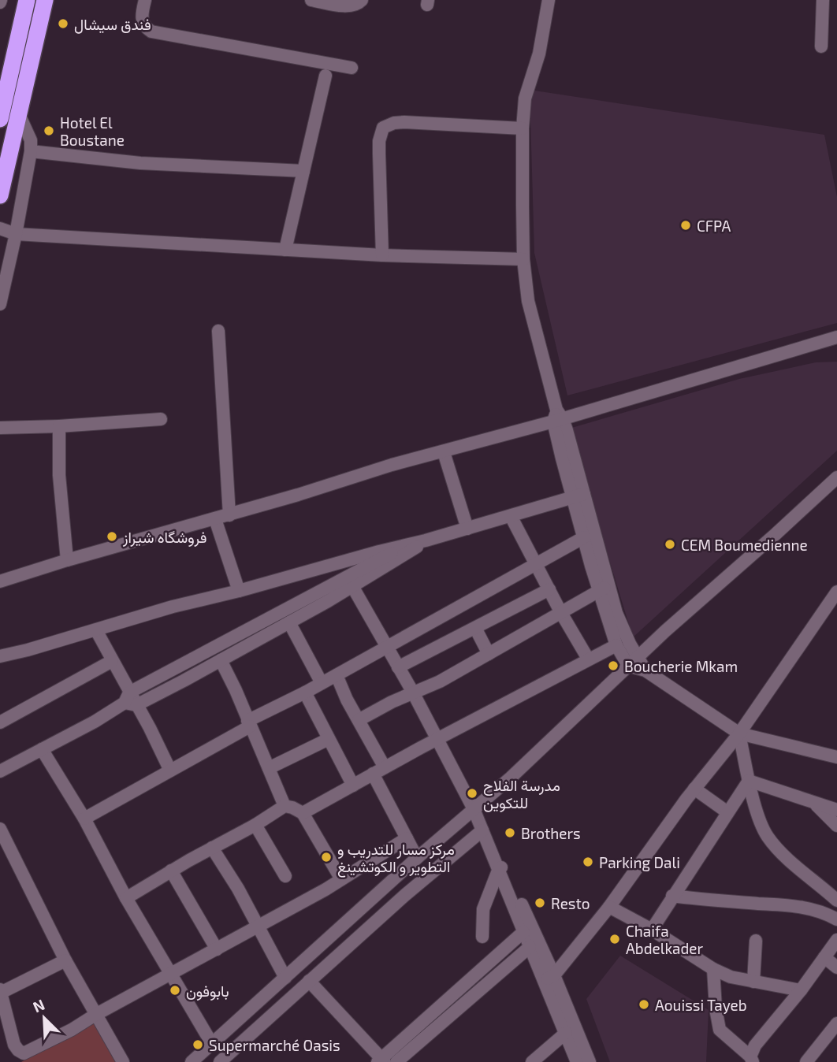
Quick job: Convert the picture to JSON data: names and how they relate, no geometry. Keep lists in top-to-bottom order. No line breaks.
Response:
{"places":["فندق سيشال","Hotel El Boustane","CFPA","فروشگاه شيراز","CEM Boumedienne","Boucherie Mkam","مدرسة الفلاح للتكوين","Brothers","مركز مسار للتدريب و التطوير و الكوتشينغ","Parking Dali","Resto","Chaifa Abdelkader","بابوفون","Aouissi Tayeb","Supermarché Oasis"],"north":"top left"}
